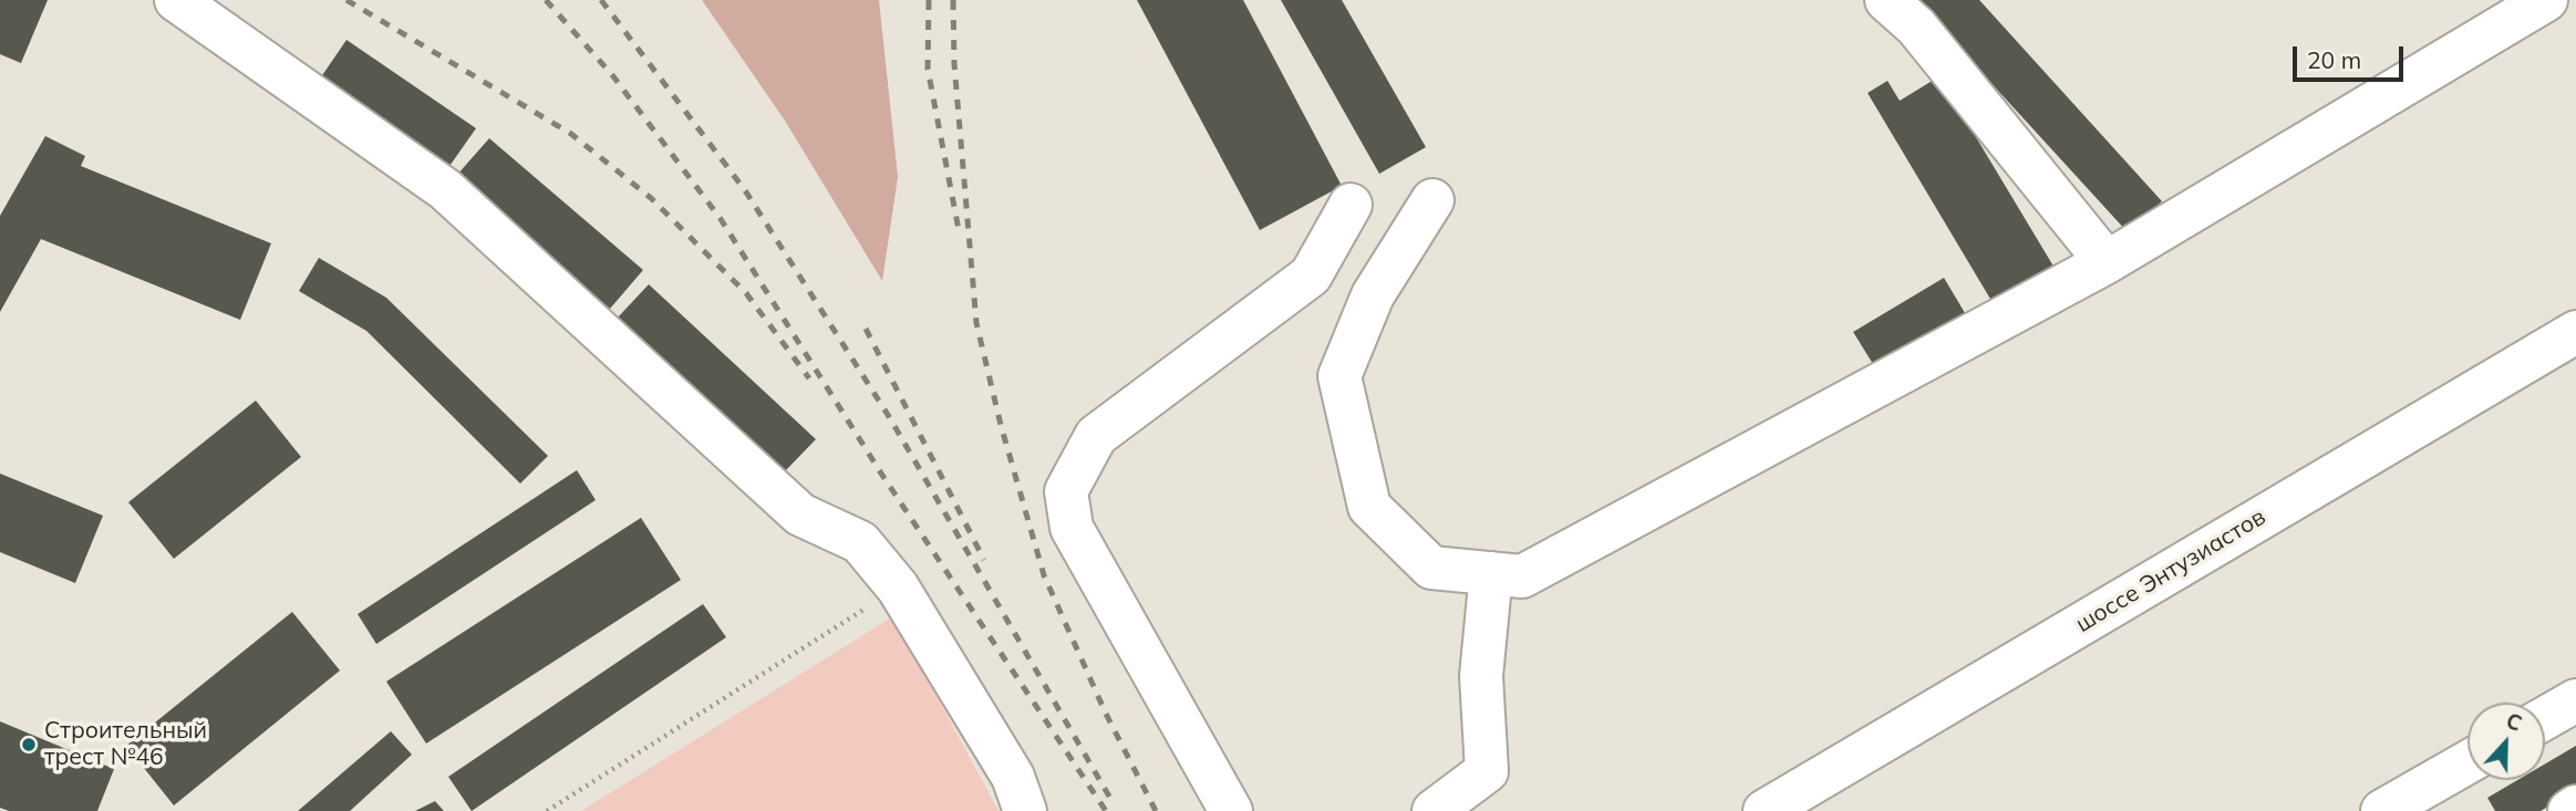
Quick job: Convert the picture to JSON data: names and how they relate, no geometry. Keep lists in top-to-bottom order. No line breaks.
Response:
{"streets":{"main road":["шоссе Энтузиастов"]},"places":["Строительный трест №46"],"scale_bar":"20 m","north":"top"}
